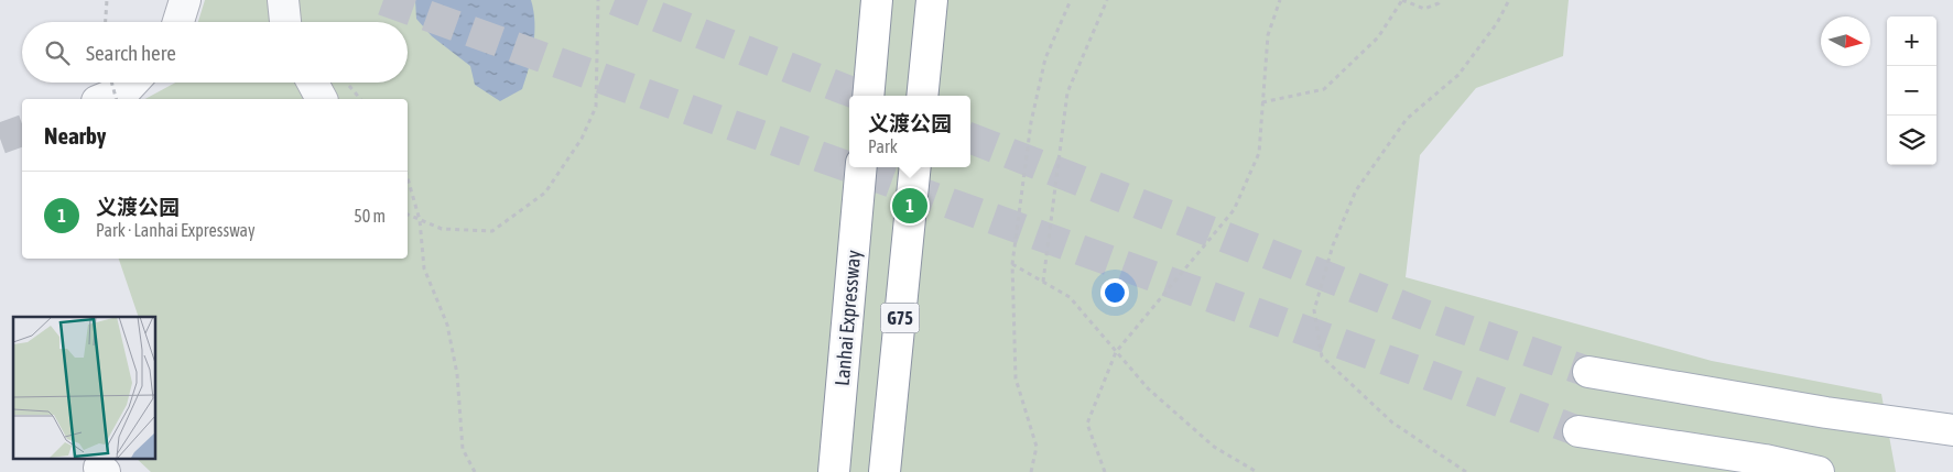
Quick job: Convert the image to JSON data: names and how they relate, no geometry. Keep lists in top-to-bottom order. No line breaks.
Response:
{"streets":{"main road":["Lanhai Expressway","G75"]},"north":"right","page":{"map_buttons":["+","−"],"search":"Search here","popup":["义渡公园","Park"],"heading":"Nearby","list":[{"mark":"1","name":"义渡公园","note":"Park · Lanhai Expressway","value":"50 m"}],"pins":"1"}}
